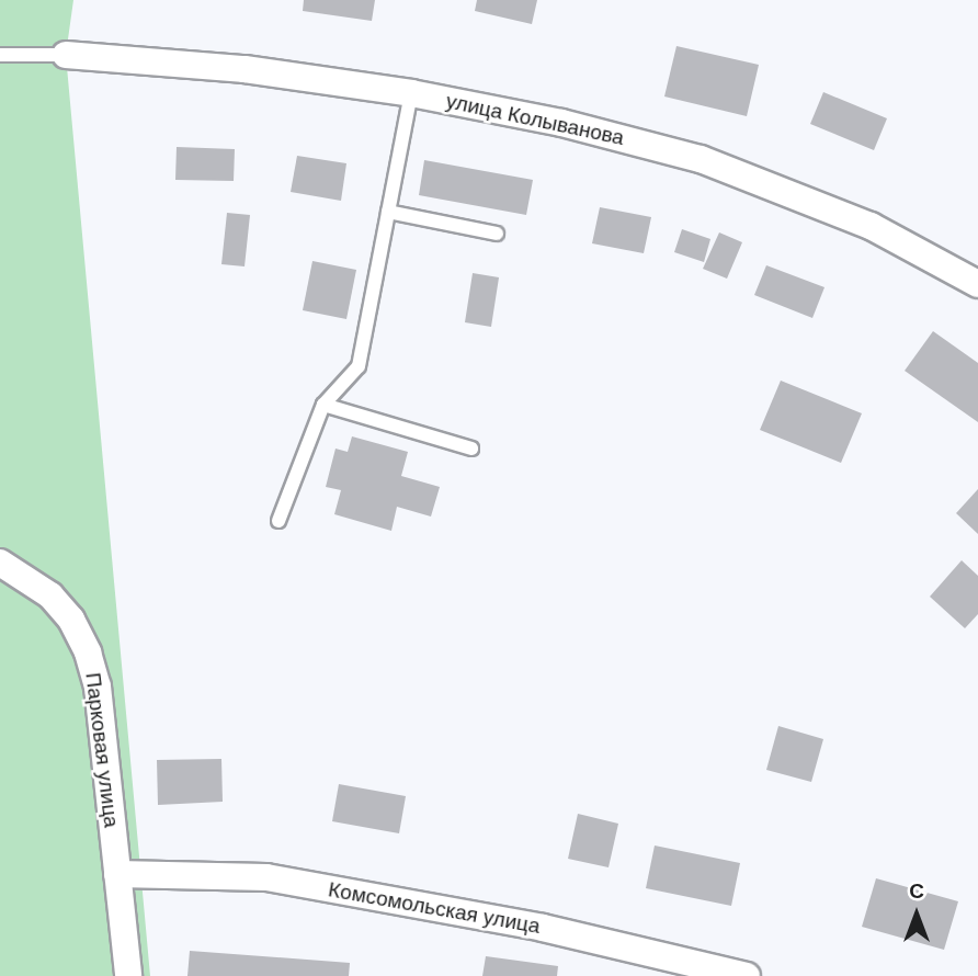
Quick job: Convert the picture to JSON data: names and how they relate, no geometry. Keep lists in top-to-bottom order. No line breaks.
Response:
{"streets":{"street":["улица Колыванова","Парковая улица","Комсомольская улица"]},"crossings":[["Парковая улица","Комсомольская улица"]],"north":"top"}
